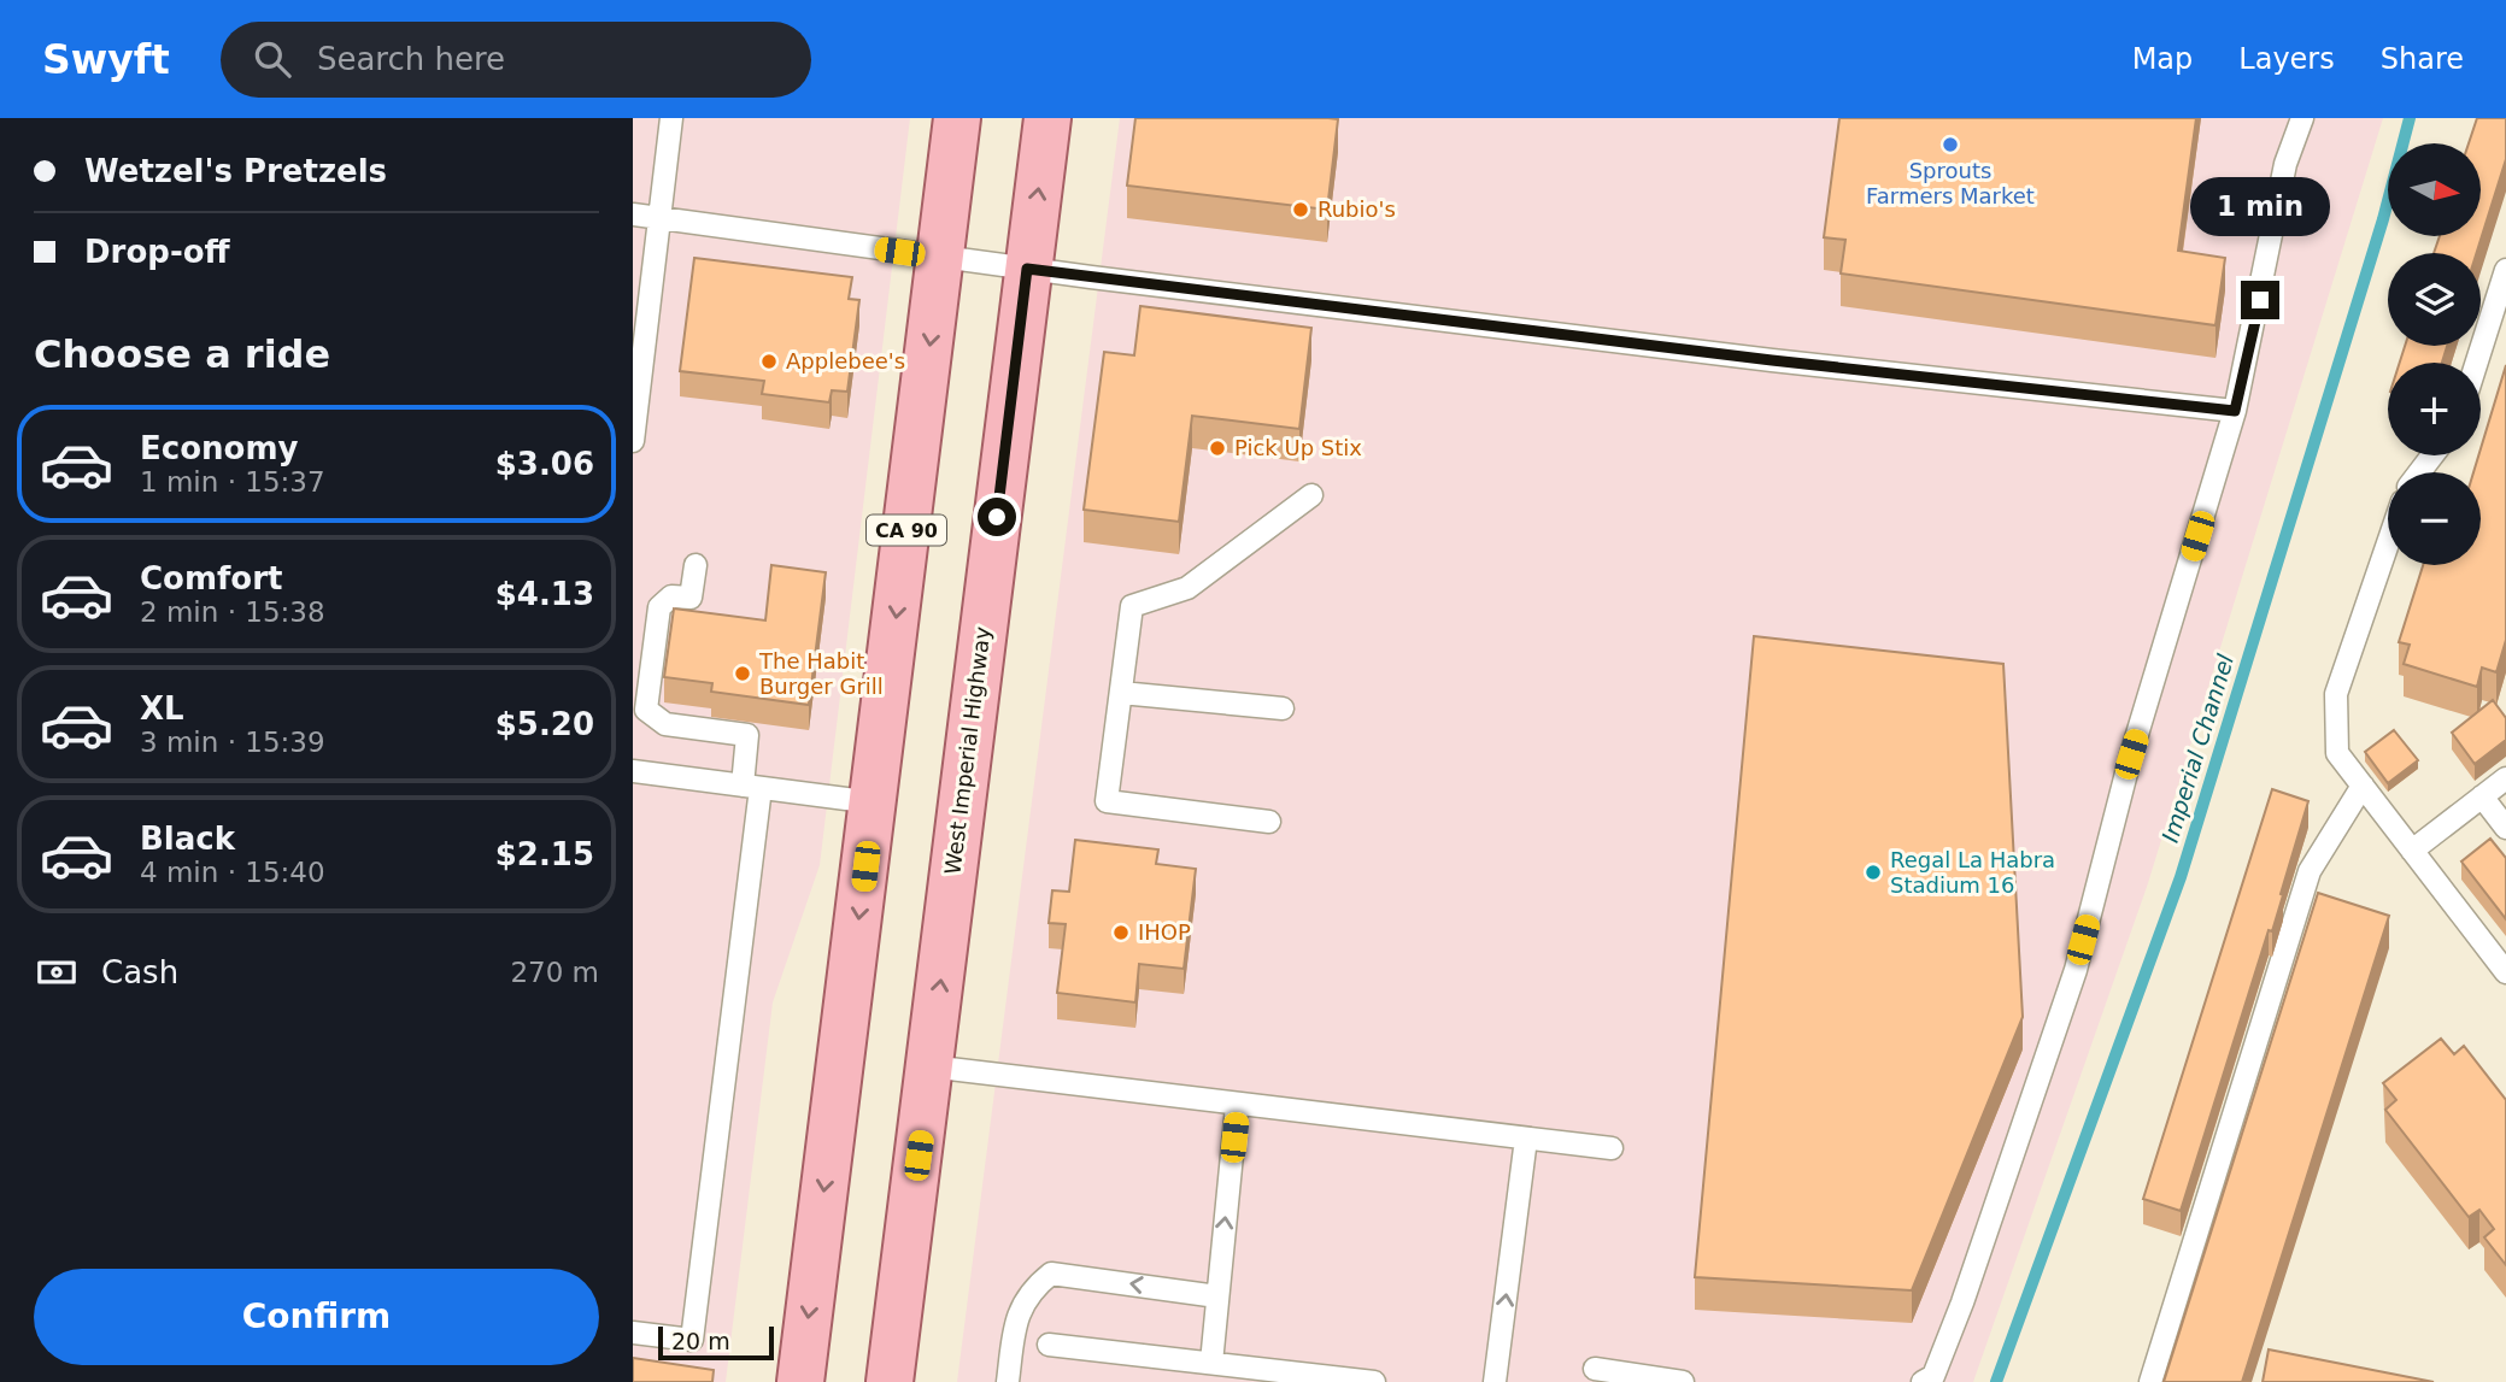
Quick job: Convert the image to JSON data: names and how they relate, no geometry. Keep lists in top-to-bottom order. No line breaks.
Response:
{"streets":{"main road":["CA 90","West Imperial Highway"]},"water":["Imperial Channel"],"places":["Sprouts Farmers Market","Rubio's","Applebee's","Pick Up Stix","The Habit Burger Grill","Regal La Habra Stadium 16","IHOP"],"scale_bar":"20 m","north":"right","page":{"header":"Swyft","search":"Search here","nav":["Map","Layers","Share"],"banner":["Wetzel's Pretzels","Drop-off"],"map_buttons":["+","−"],"bubble":"1 min","heading":"Choose a ride","list":[{"name":"Economy","note":"1 min · 15:37","value":"$3.06"},{"name":"Comfort","note":"2 min · 15:38","value":"$4.13"},{"name":"XL","note":"3 min · 15:39","value":"$5.20"},{"name":"Black","note":"4 min · 15:40","value":"$2.15"}],"pay":["Cash","270 m"],"buttons":"Confirm","scale":"20 m"}}
